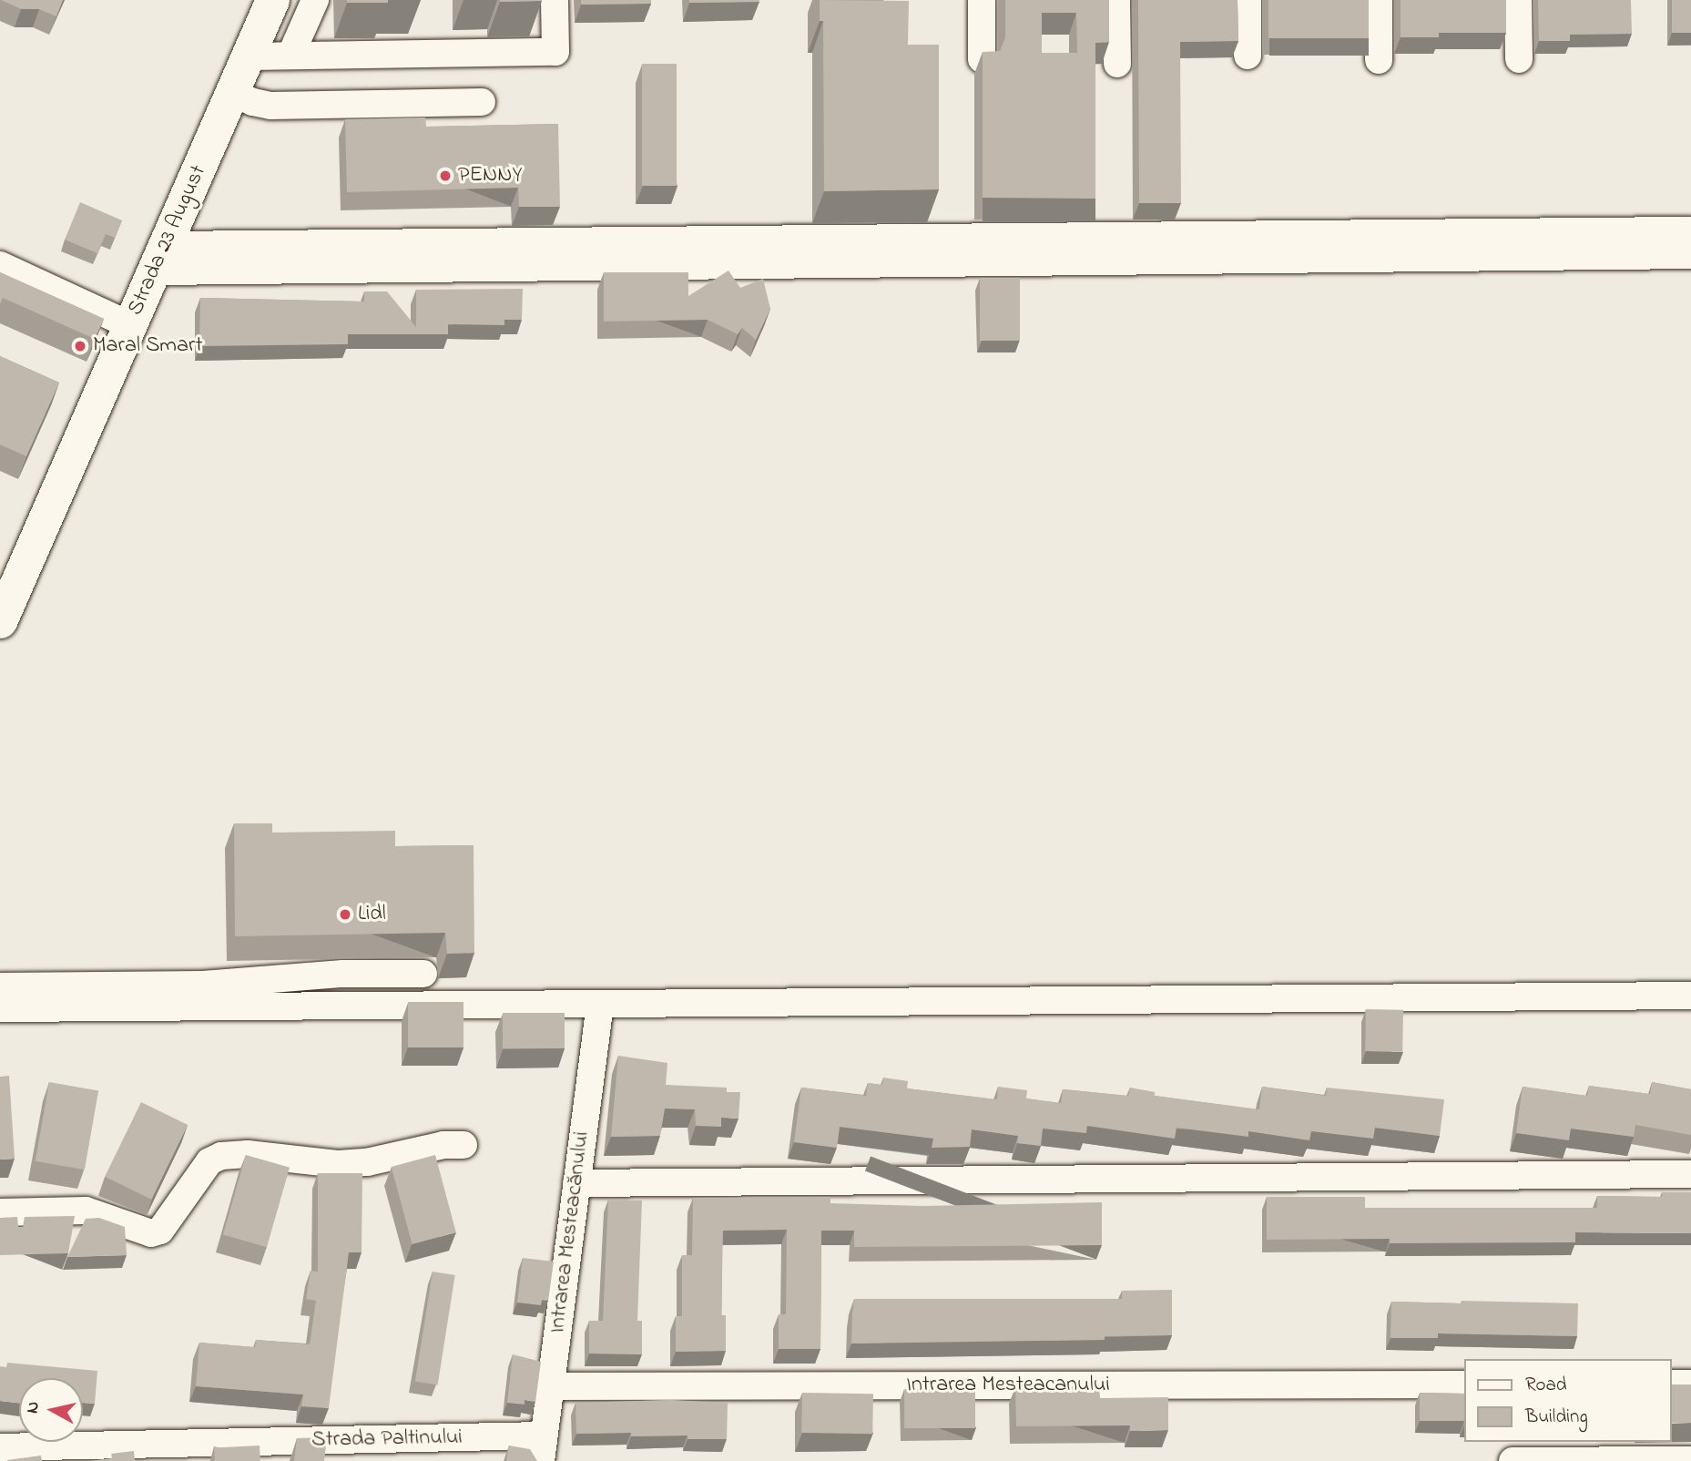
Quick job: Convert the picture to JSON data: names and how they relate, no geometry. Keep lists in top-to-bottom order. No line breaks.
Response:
{"streets":{"main road":["Strada 23 August"],"street":["Intrarea Mesteacănului","Intrarea Mesteacanului","Strada Paltinului"]},"crossings":[["Intrarea Mesteacănului","Intrarea Mesteacanului"],["Intrarea Mesteacănului","Strada Paltinului"]],"places":["PENNY","Maral Smart","Lidl"],"legend":["Road","Building"],"north":"left"}
